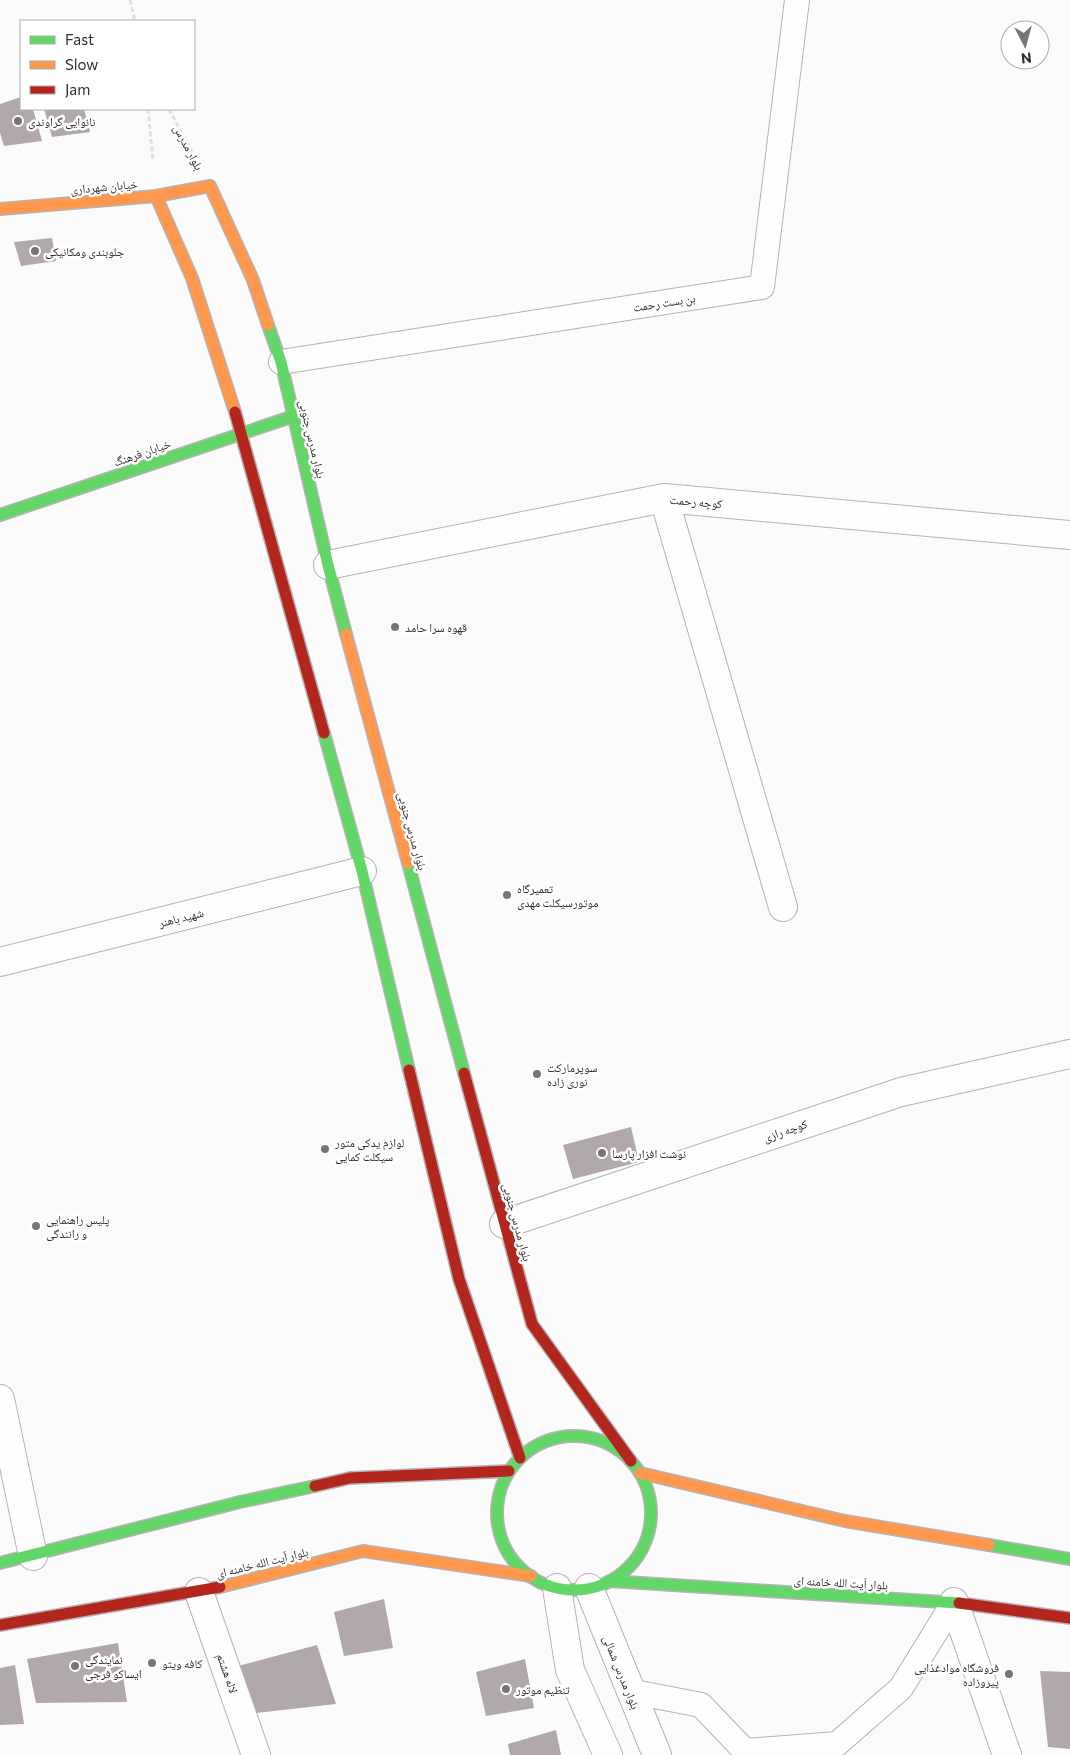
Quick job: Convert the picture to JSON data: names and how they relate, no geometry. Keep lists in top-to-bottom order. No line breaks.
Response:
{"streets":{"main road":["خیابان شهرداری","بلوار مدرس جنوبی","خیابان فرهنگ","بلوار آیت الله خامنه ای"],"street":["کوچه رحمت","شهید باهنر","کوچه رازی","بلوار مدرس شمالی","لاله هشتم"],"lane":["بن بست رحمت"],"path":["بلوار مدرس"]},"crossings":[["بلوار مدرس","خیابان شهرداری"],["بلوار مدرس","بلوار مدرس جنوبی"],["خیابان شهرداری","بلوار مدرس جنوبی"],["بن بست رحمت","بلوار مدرس جنوبی"],["بلوار مدرس جنوبی","خیابان فرهنگ"],["بلوار مدرس جنوبی","کوچه رحمت"],["بلوار مدرس جنوبی","کوچه رازی"],["بلوار مدرس جنوبی","بلوار آیت الله خامنه ای"],["بلوار مدرس جنوبی","بلوار مدرس شمالی"],["بلوار آیت الله خامنه ای","بلوار مدرس شمالی"],["بلوار آیت الله خامنه ای","لاله هشتم"]],"places":["نانوایی گراوندی","جلوبندی ومکانیکی","قهوه سرا حامد","تعمیرگاه موتورسیکلت مهدی","سوپرمارکت نوری زاده","لوازم یدکی متور سیکلت کمایی","نوشت افزار پارسا","پلیس راهنمایی و رانندگی","کافه ویتو","نمایندگی ایساکو فرجی","فروشگاه موادغذایی پیروزاده","تنظیم موتور"],"legend":["Fast","Slow","Jam"],"north":"bottom"}
